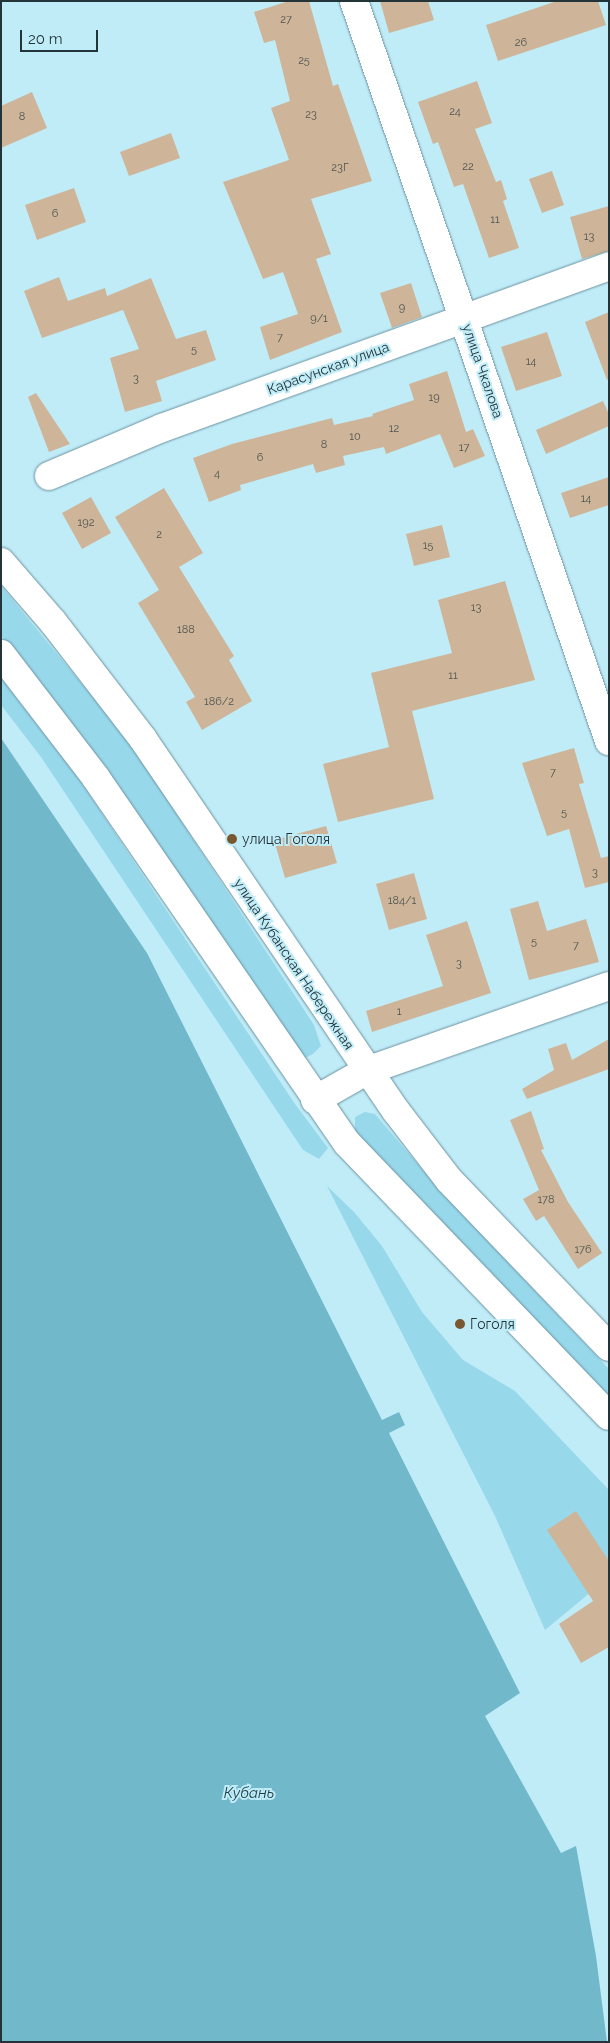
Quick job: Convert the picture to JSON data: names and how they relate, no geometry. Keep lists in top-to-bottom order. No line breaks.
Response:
{"streets":{"main road":["Карасунская улица","улица Чкалова","улица Кубанская Набережная"]},"crossings":[["Карасунская улица","улица Чкалова"]],"water":["Кубань"],"places":["улица Гоголя","Гоголя"],"house_numbers":["27","26","25","24","23","8","22","23Г","6","11","13","9","9/1","7","5","14","3","19","12","10","8","17","6","4","14","192","2","15","13","188","11","186/2","7","5","3","184/1","5","7","3","1","178","176"],"scale_bar":"20 m"}
